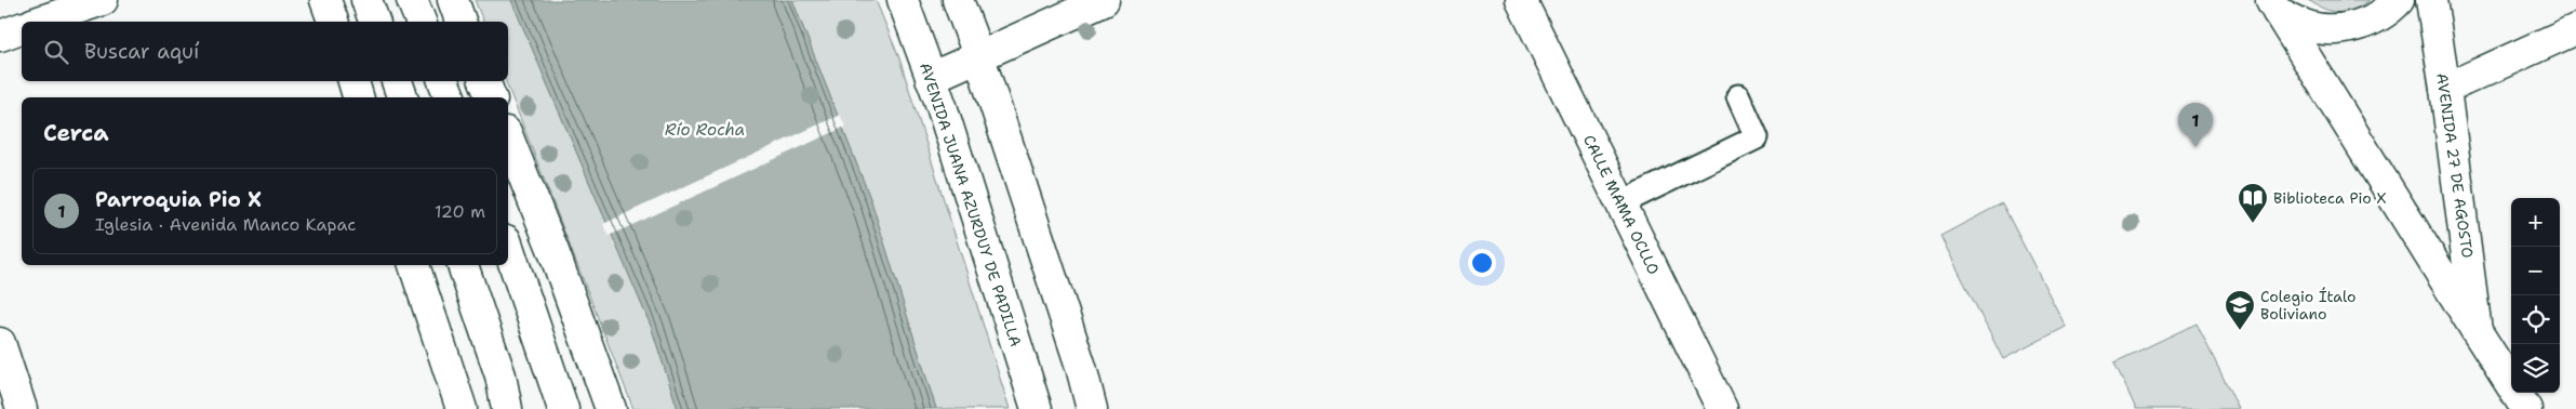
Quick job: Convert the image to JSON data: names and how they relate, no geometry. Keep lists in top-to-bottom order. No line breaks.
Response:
{"streets":{"street":["AVENIDA 27 DE AGOSTO","AVENIDA JUANA AZURDUY DE PADILLA","CALLE MAMA OCLLO"]},"water":["Río Rocha"],"places":{"library":["Biblioteca Pio X"],"school or university":["Colegio Ítalo Boliviano"]},"page":{"search":"Buscar aquí","heading":"Cerca","pins":"1","list":[{"mark":"1","name":"Parroquia Pio X","note":"Iglesia · Avenida Manco Kapac","value":"120 m"}],"map_buttons":["+","−"]}}
